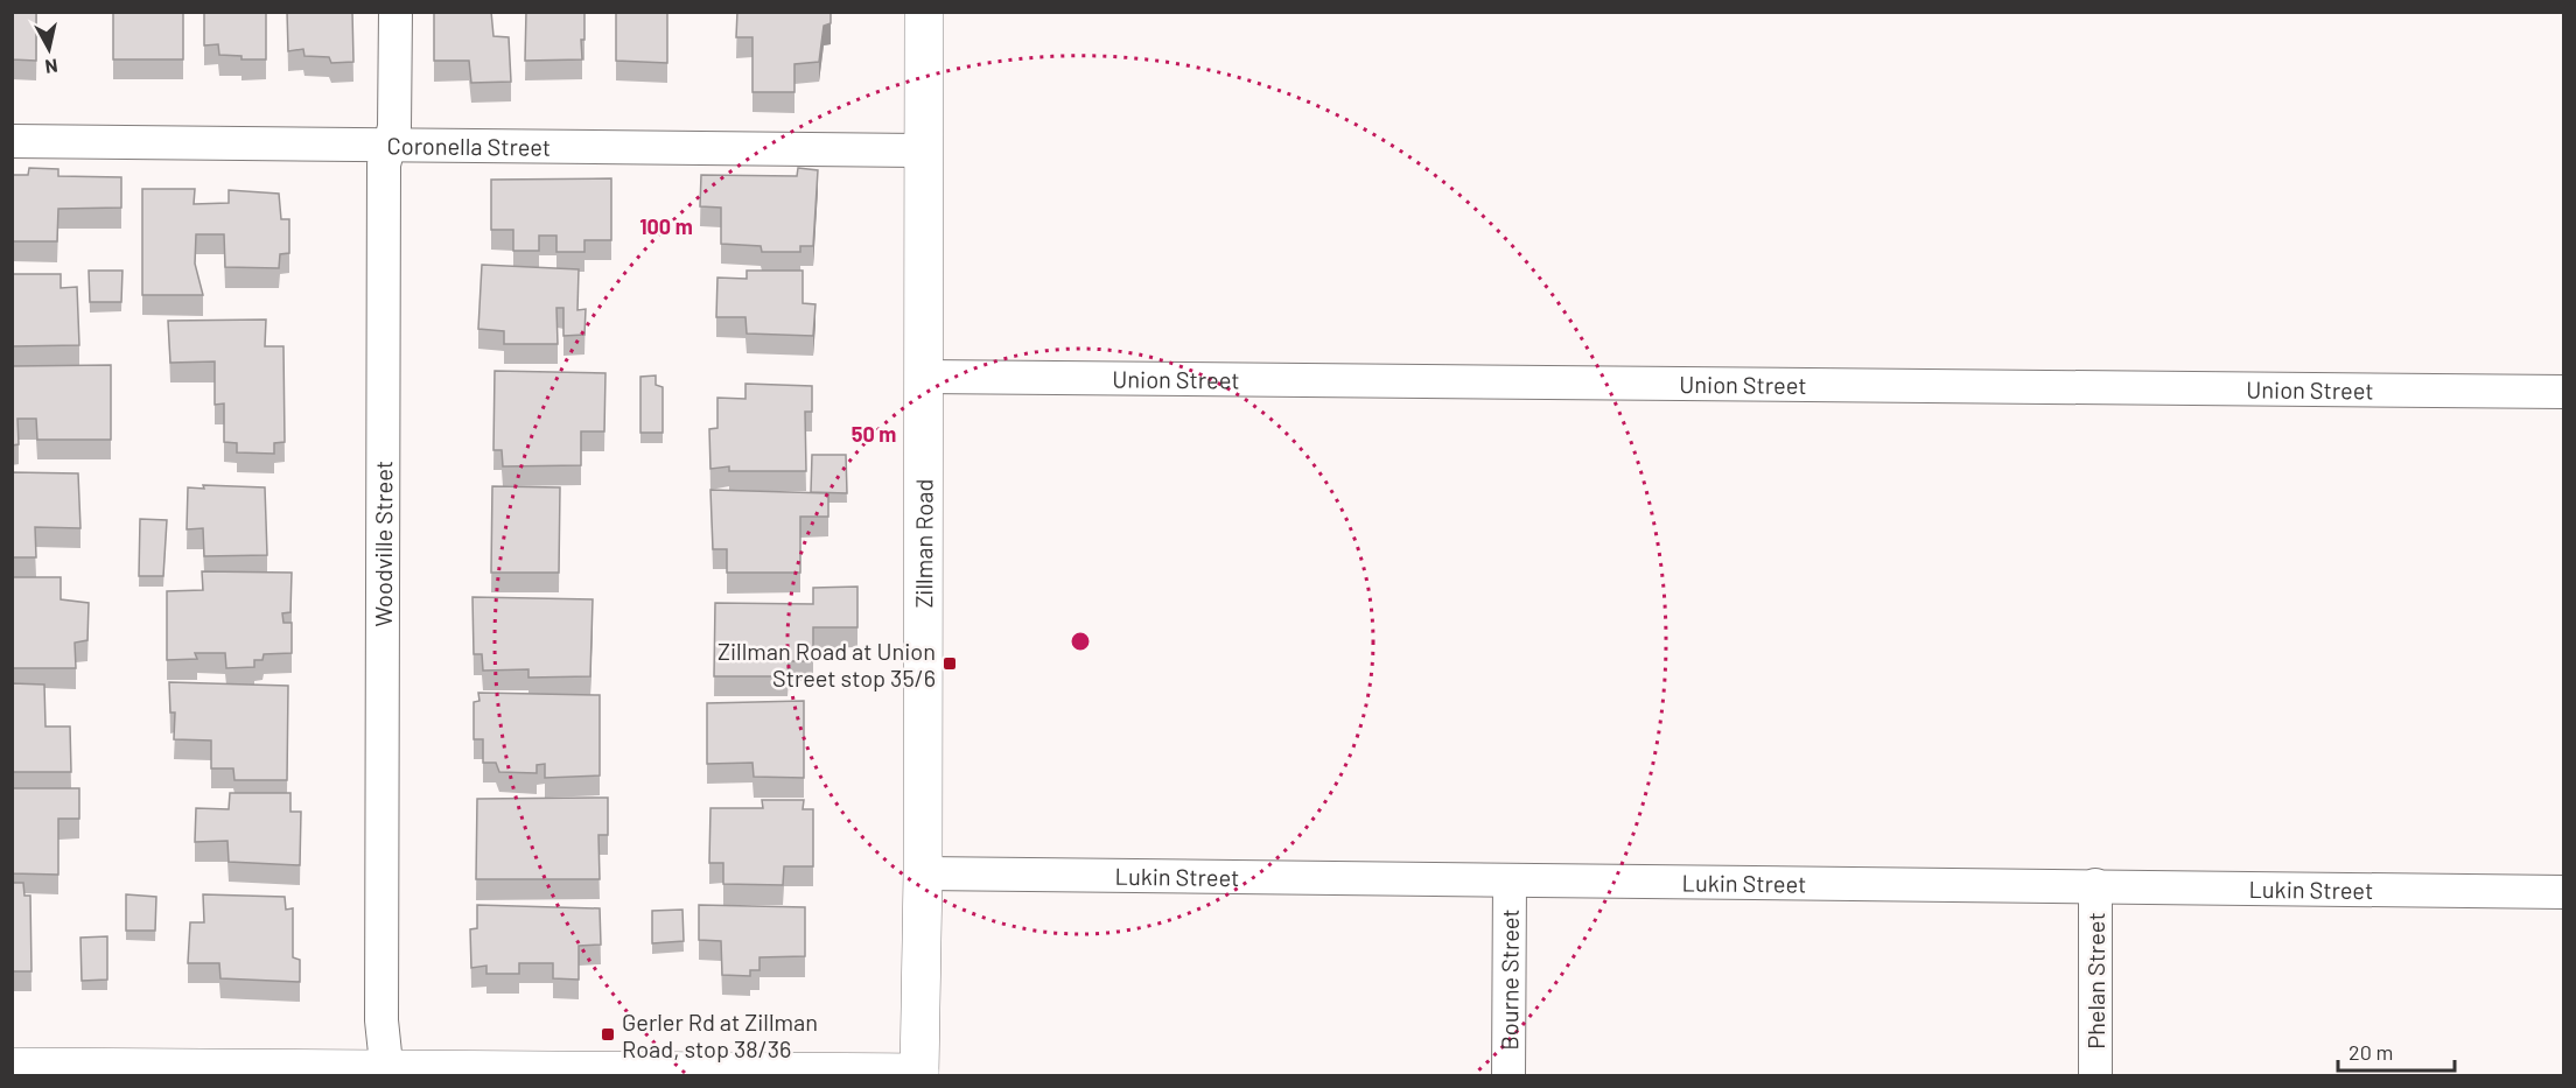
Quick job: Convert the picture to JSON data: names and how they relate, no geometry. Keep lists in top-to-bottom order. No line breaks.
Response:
{"streets":{"main road":["Zillman Road"],"street":["Coronella Street","Union Street","Woodville Street","Lukin Street","Bourne Street","Phelan Street"]},"crossings":[["Coronella Street","Woodville Street"],["Coronella Street","Zillman Road"],["Union Street","Zillman Road"],["Zillman Road","Lukin Street"],["Lukin Street","Bourne Street"],["Lukin Street","Phelan Street"]],"places":{"transit":["Zillman Road at Union Street stop 35/6","Gerler Rd at Zillman Road, stop 38/36"]},"scale_bar":"20 m","north":"bottom","rings":["100 m","50 m"]}
